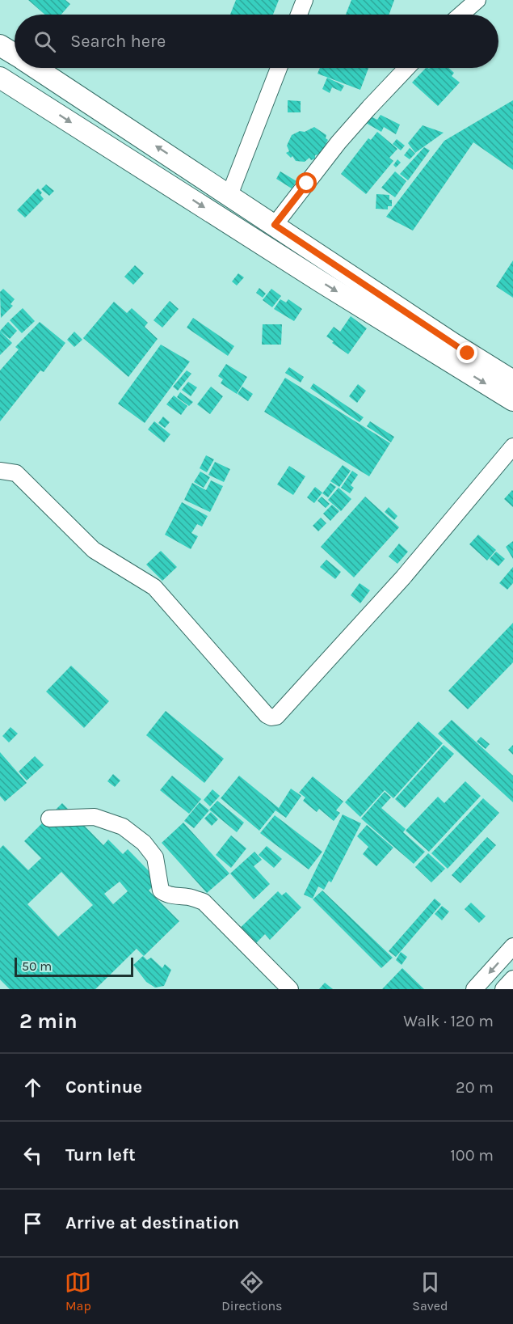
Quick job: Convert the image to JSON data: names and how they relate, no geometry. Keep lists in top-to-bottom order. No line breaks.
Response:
{"scale_bar":"50 m","page":{"search":"Search here","scale":"50 m","heading":["2 min","Walk · 120 m"],"list":[["Continue","20 m"],["Turn left","100 m"],"Arrive at destination"],"nav":["Map","Directions","Saved"]}}
